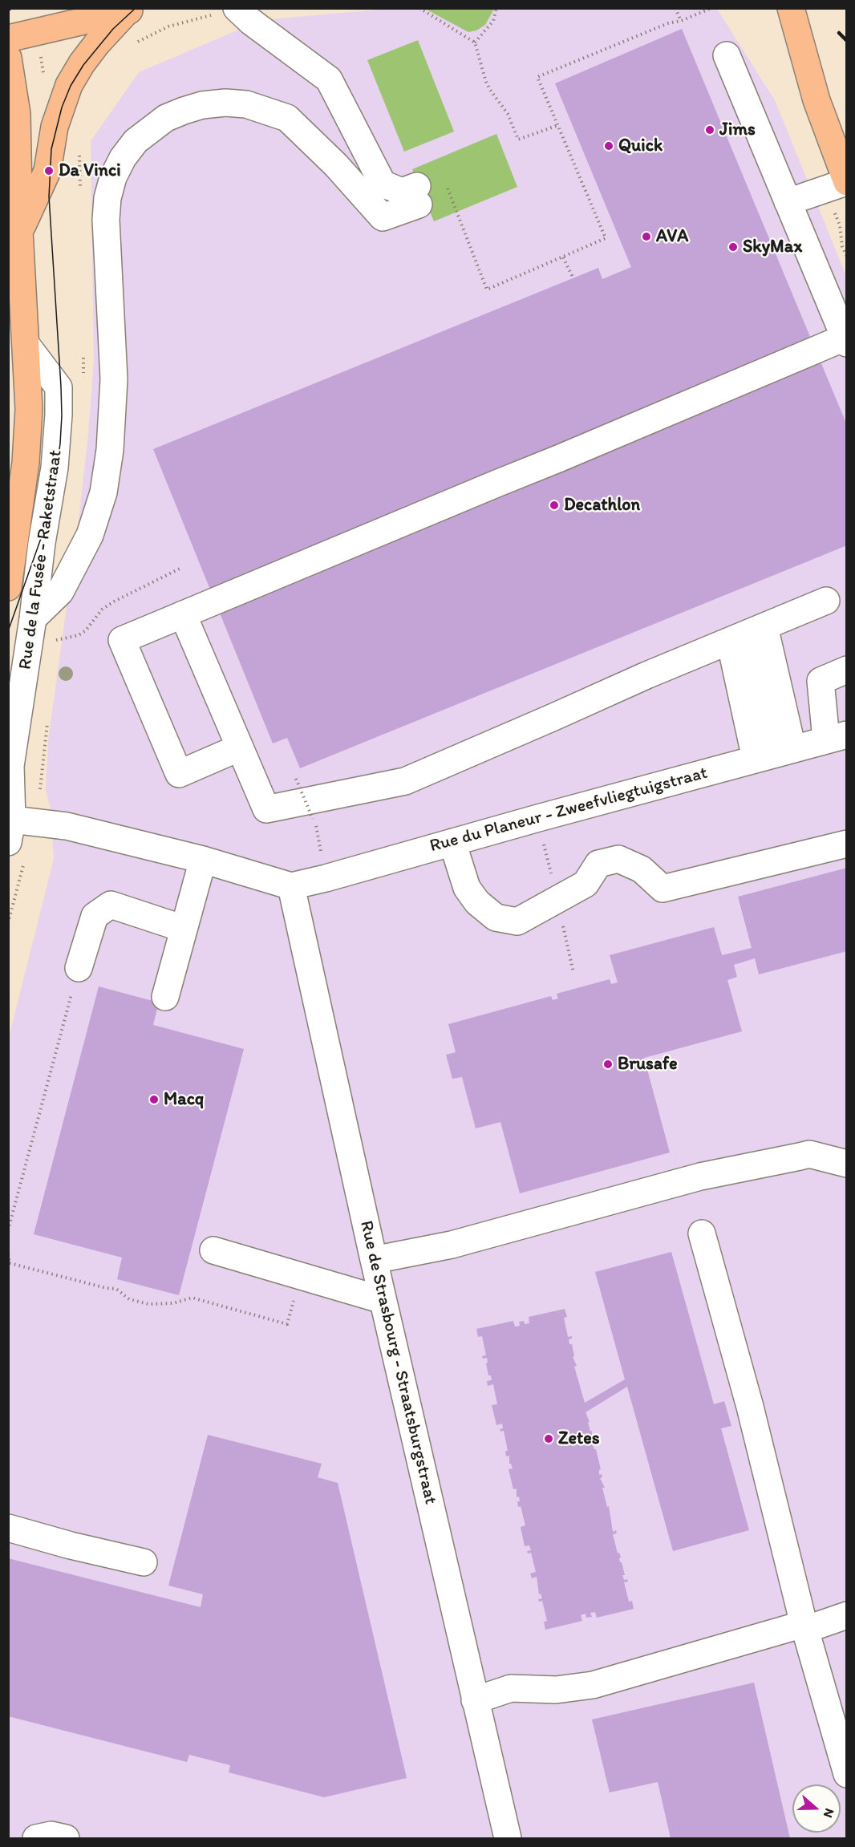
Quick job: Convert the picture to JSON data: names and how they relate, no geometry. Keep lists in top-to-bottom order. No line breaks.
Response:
{"streets":{"street":["Rue de la Fusée - Raketstraat","Rue du Planeur - Zweefvliegtuigstraat","Rue de Strasbourg - Straatsburgstraat"]},"crossings":[["Rue du Planeur - Zweefvliegtuigstraat","Rue de Strasbourg - Straatsburgstraat"]],"places":["Jims","Quick","Da Vinci","AVA","SkyMax","Decathlon","Brusafe","Macq","Zetes"],"north":"right"}
